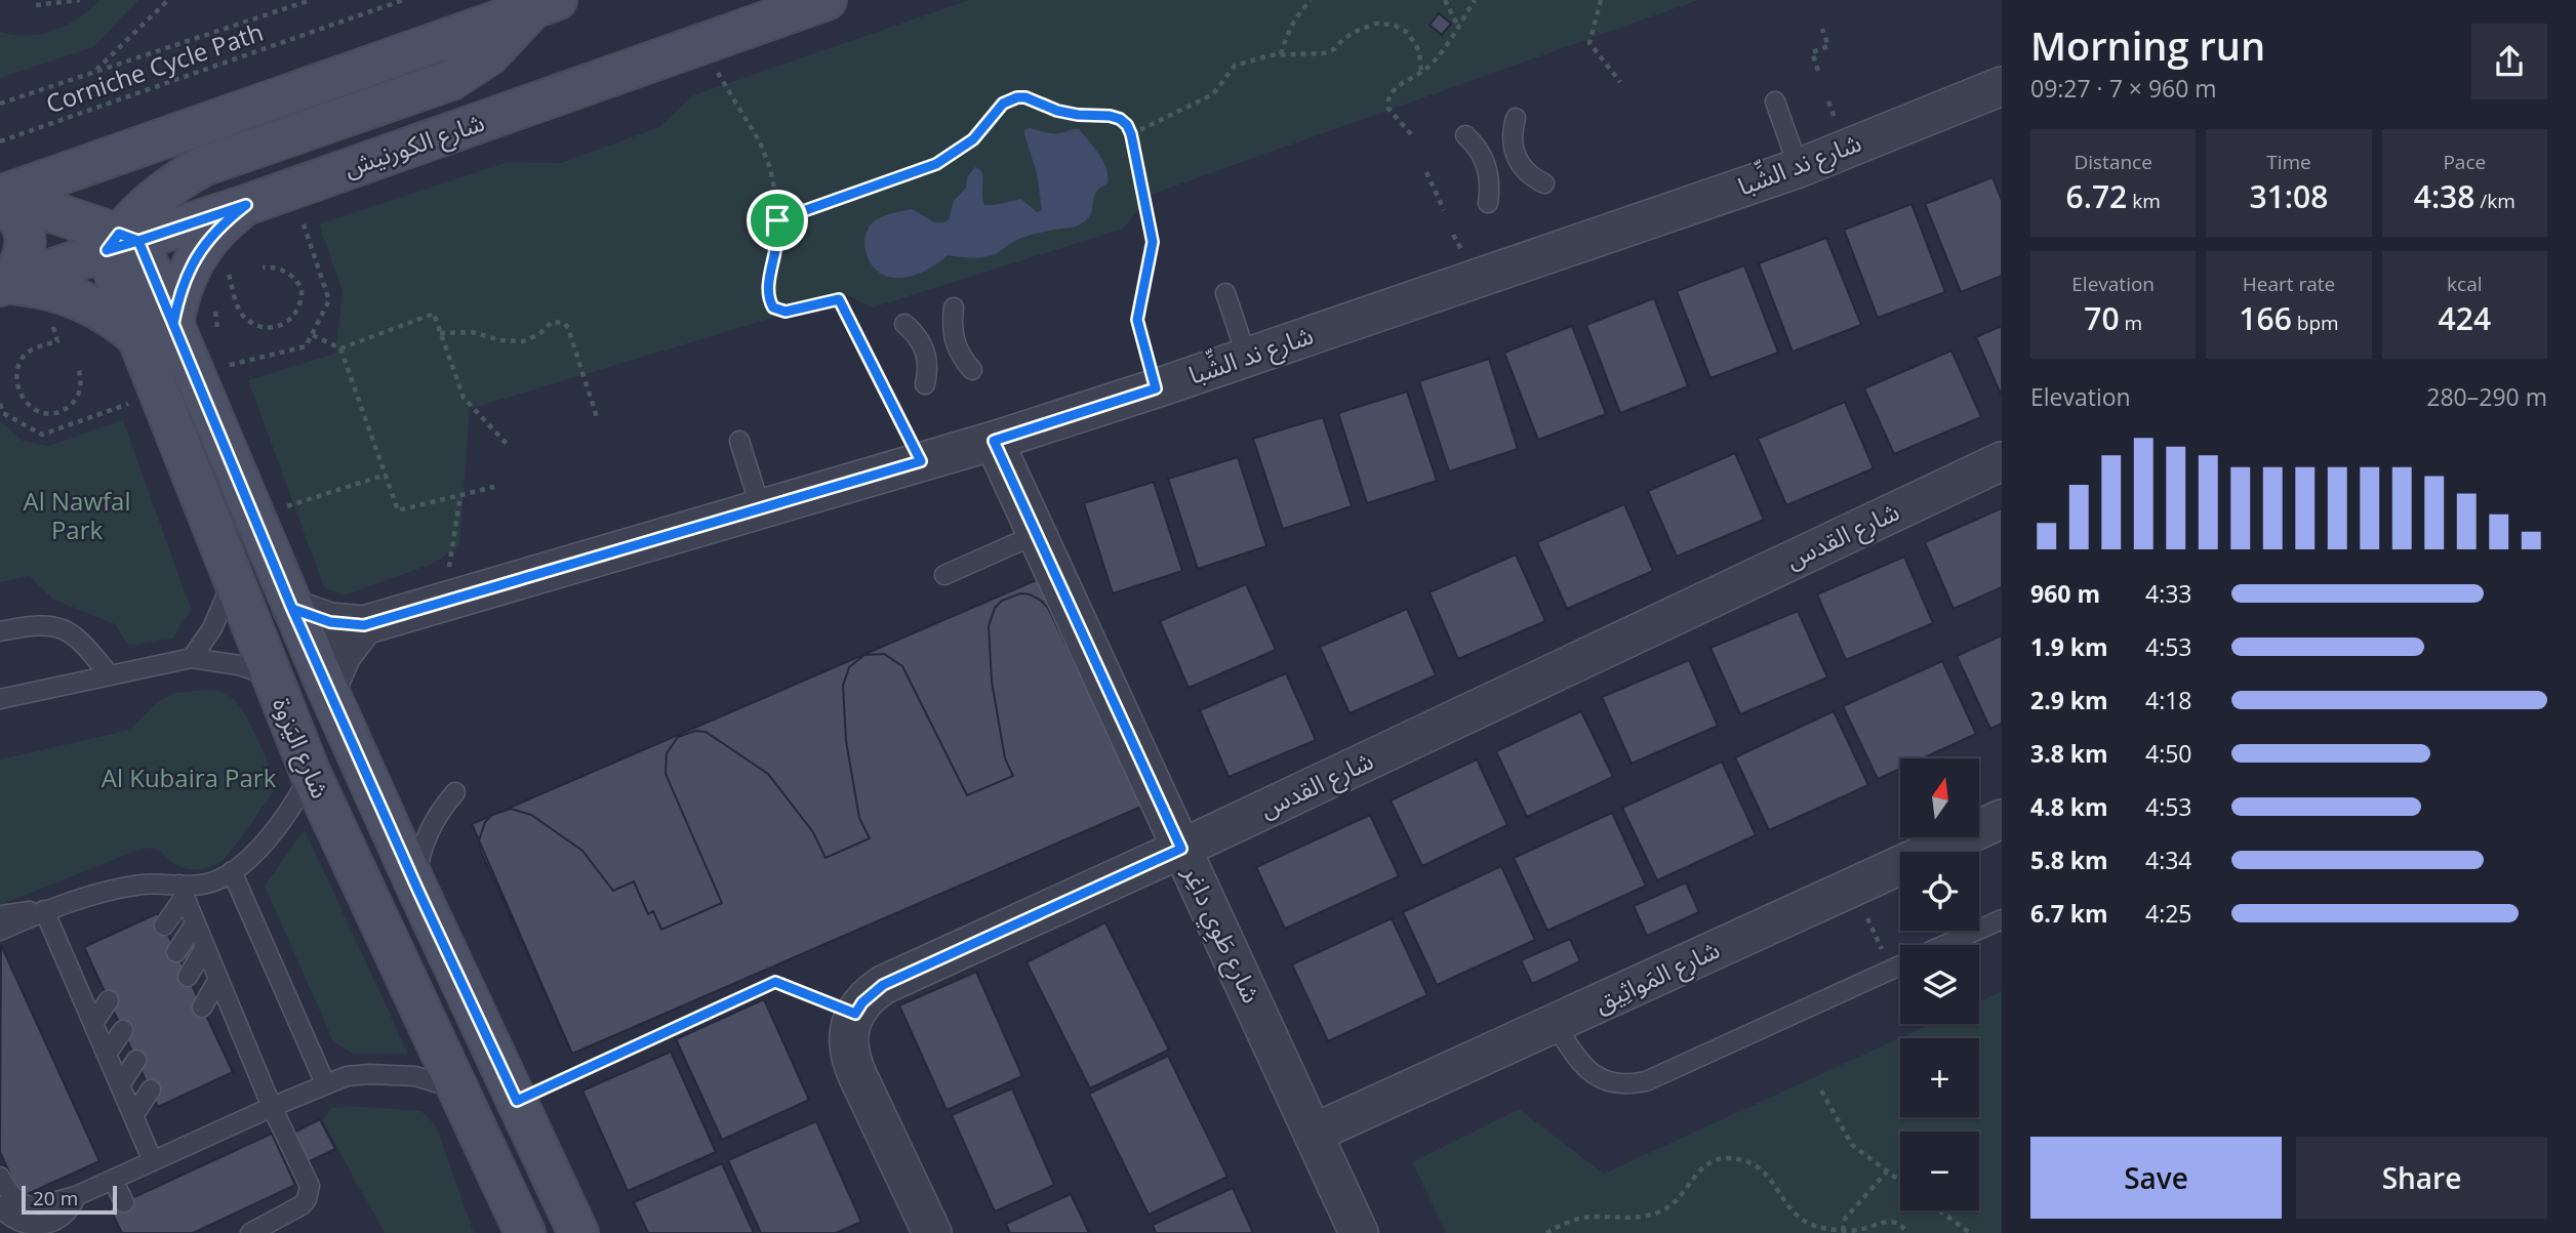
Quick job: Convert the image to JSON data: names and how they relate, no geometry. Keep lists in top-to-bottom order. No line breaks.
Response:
{"streets":{"main road":["شارع الكورنيش","شارع اليَزوة"],"street":["شارع ند الشِّبا","شارع القدس","شارع طَوِي داغِر","شارع المَواثِيق"],"path":["Corniche Cycle Path"]},"crossings":[["شارع الكورنيش","شارع اليَزوة"],["شارع ند الشِّبا","شارع اليَزوة"],["شارع ند الشِّبا","شارع طَوِي داغِر"],["شارع القدس","شارع طَوِي داغِر"],["شارع طَوِي داغِر","شارع المَواثِيق"]],"parks":["Al Nawfal Park","Al Kubaira Park"],"scale_bar":"20 m","north":"top","page":{"heading":["Morning run","09:27 · 7 × 960 m"],"stats":[["Distance","6.72 km"],["Time","31:08"],["Pace","4:38 /km"],["Elevation","70 m"],["Heart rate","166 bpm"],["kcal","424"]],"chart":["Elevation","280–290 m"],"list":[{"name":"960 m","note":"4:33"},{"name":"1.9 km","note":"4:53"},{"name":"2.9 km","note":"4:18"},{"name":"3.8 km","note":"4:50"},{"name":"4.8 km","note":"4:53"},{"name":"5.8 km","note":"4:34"},{"name":"6.7 km","note":"4:25"}],"map_buttons":["+","−"],"buttons":["Save","Share"],"scale":"20 m"}}
